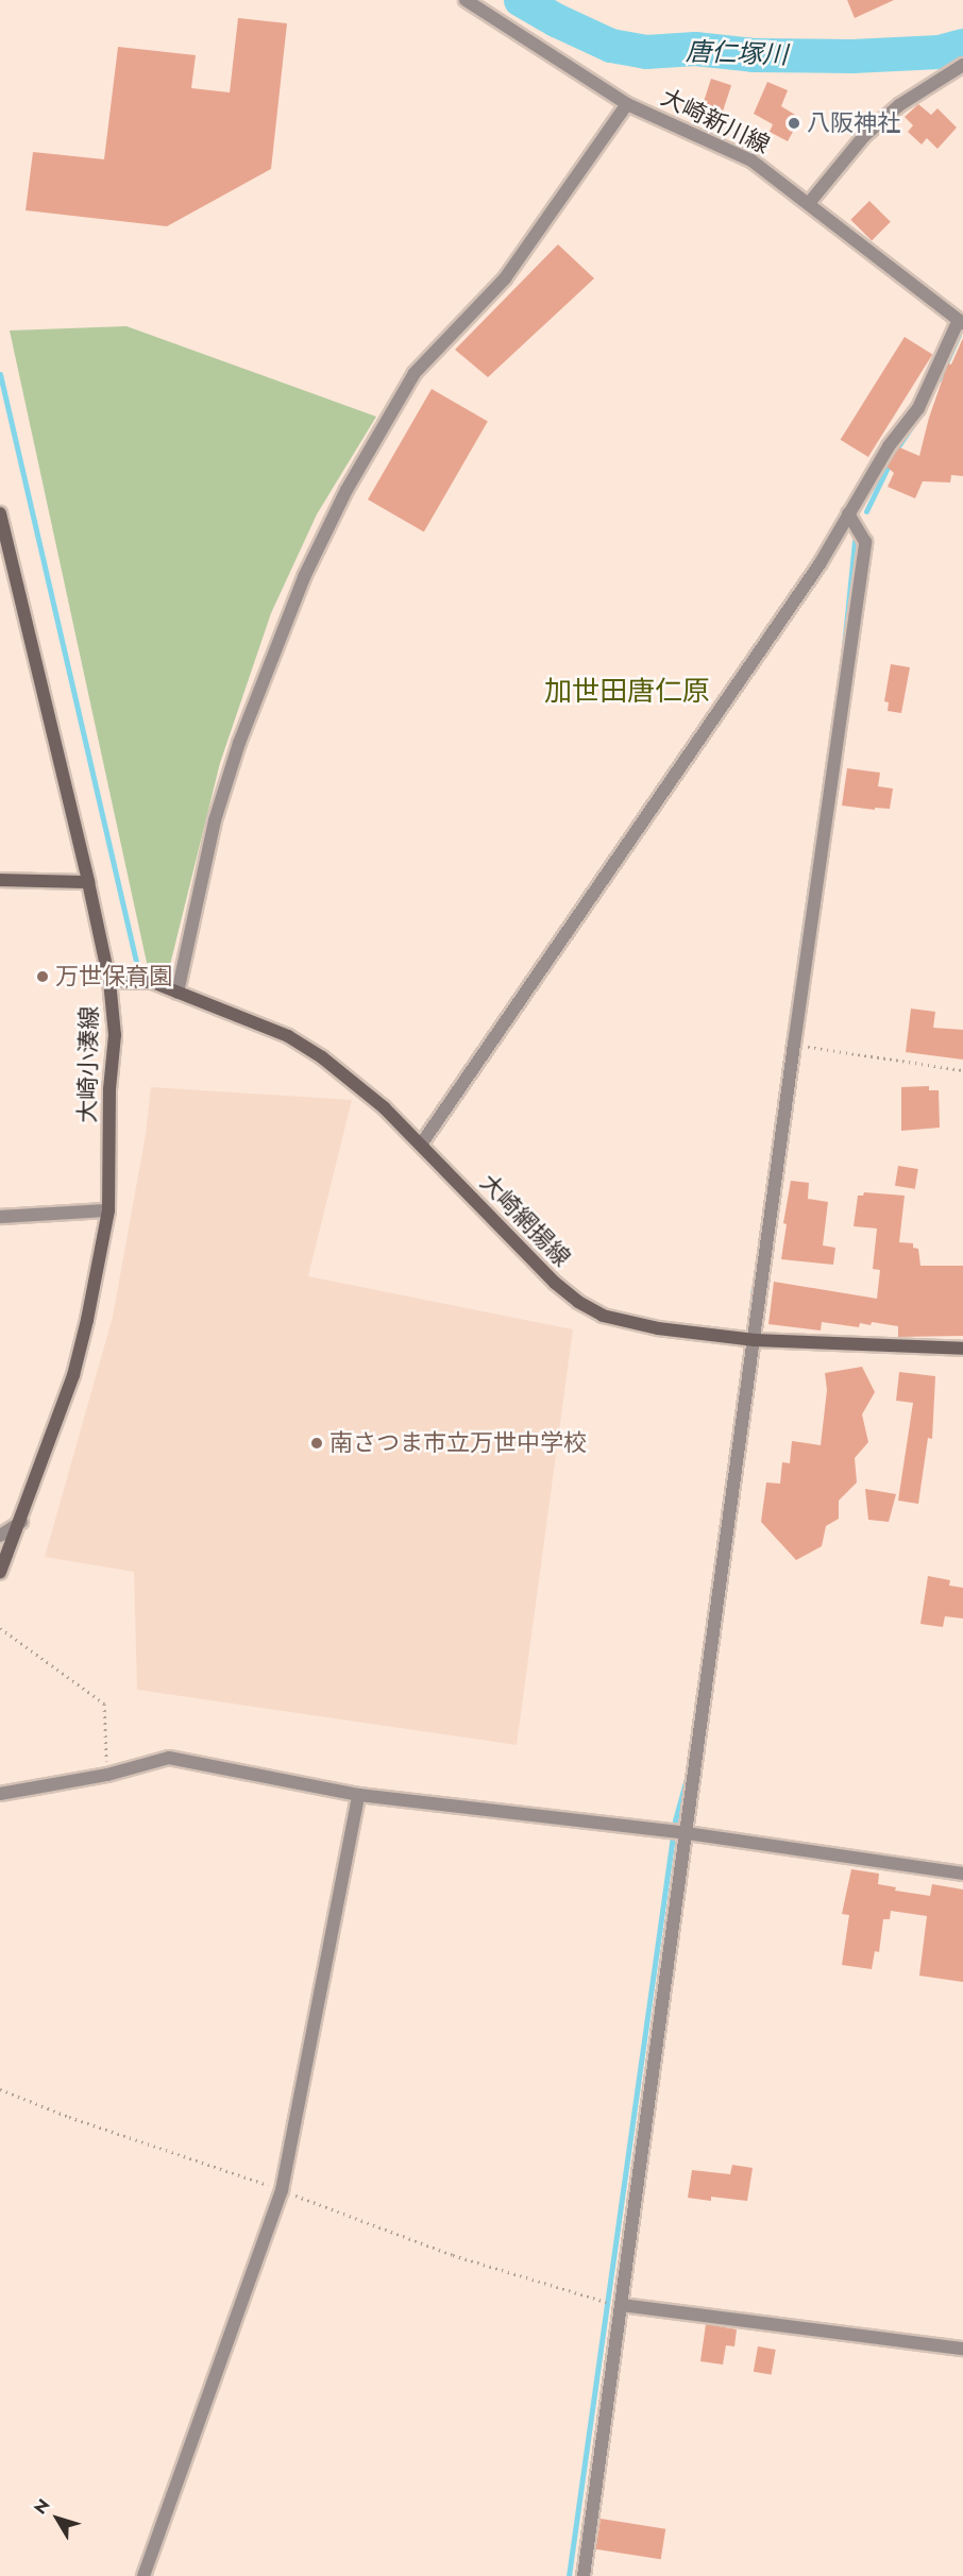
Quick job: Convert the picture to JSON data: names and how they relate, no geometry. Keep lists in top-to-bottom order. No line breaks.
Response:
{"streets":{"street":["大崎新川線","大崎小湊線","大崎網揚線"]},"crossings":[["大崎小湊線","大崎網揚線"]],"districts":["加世田唐仁原"],"water":["唐仁塚川"],"places":["八阪神社","万世保育園","南さつま市立万世中学校"],"north":"top left"}
